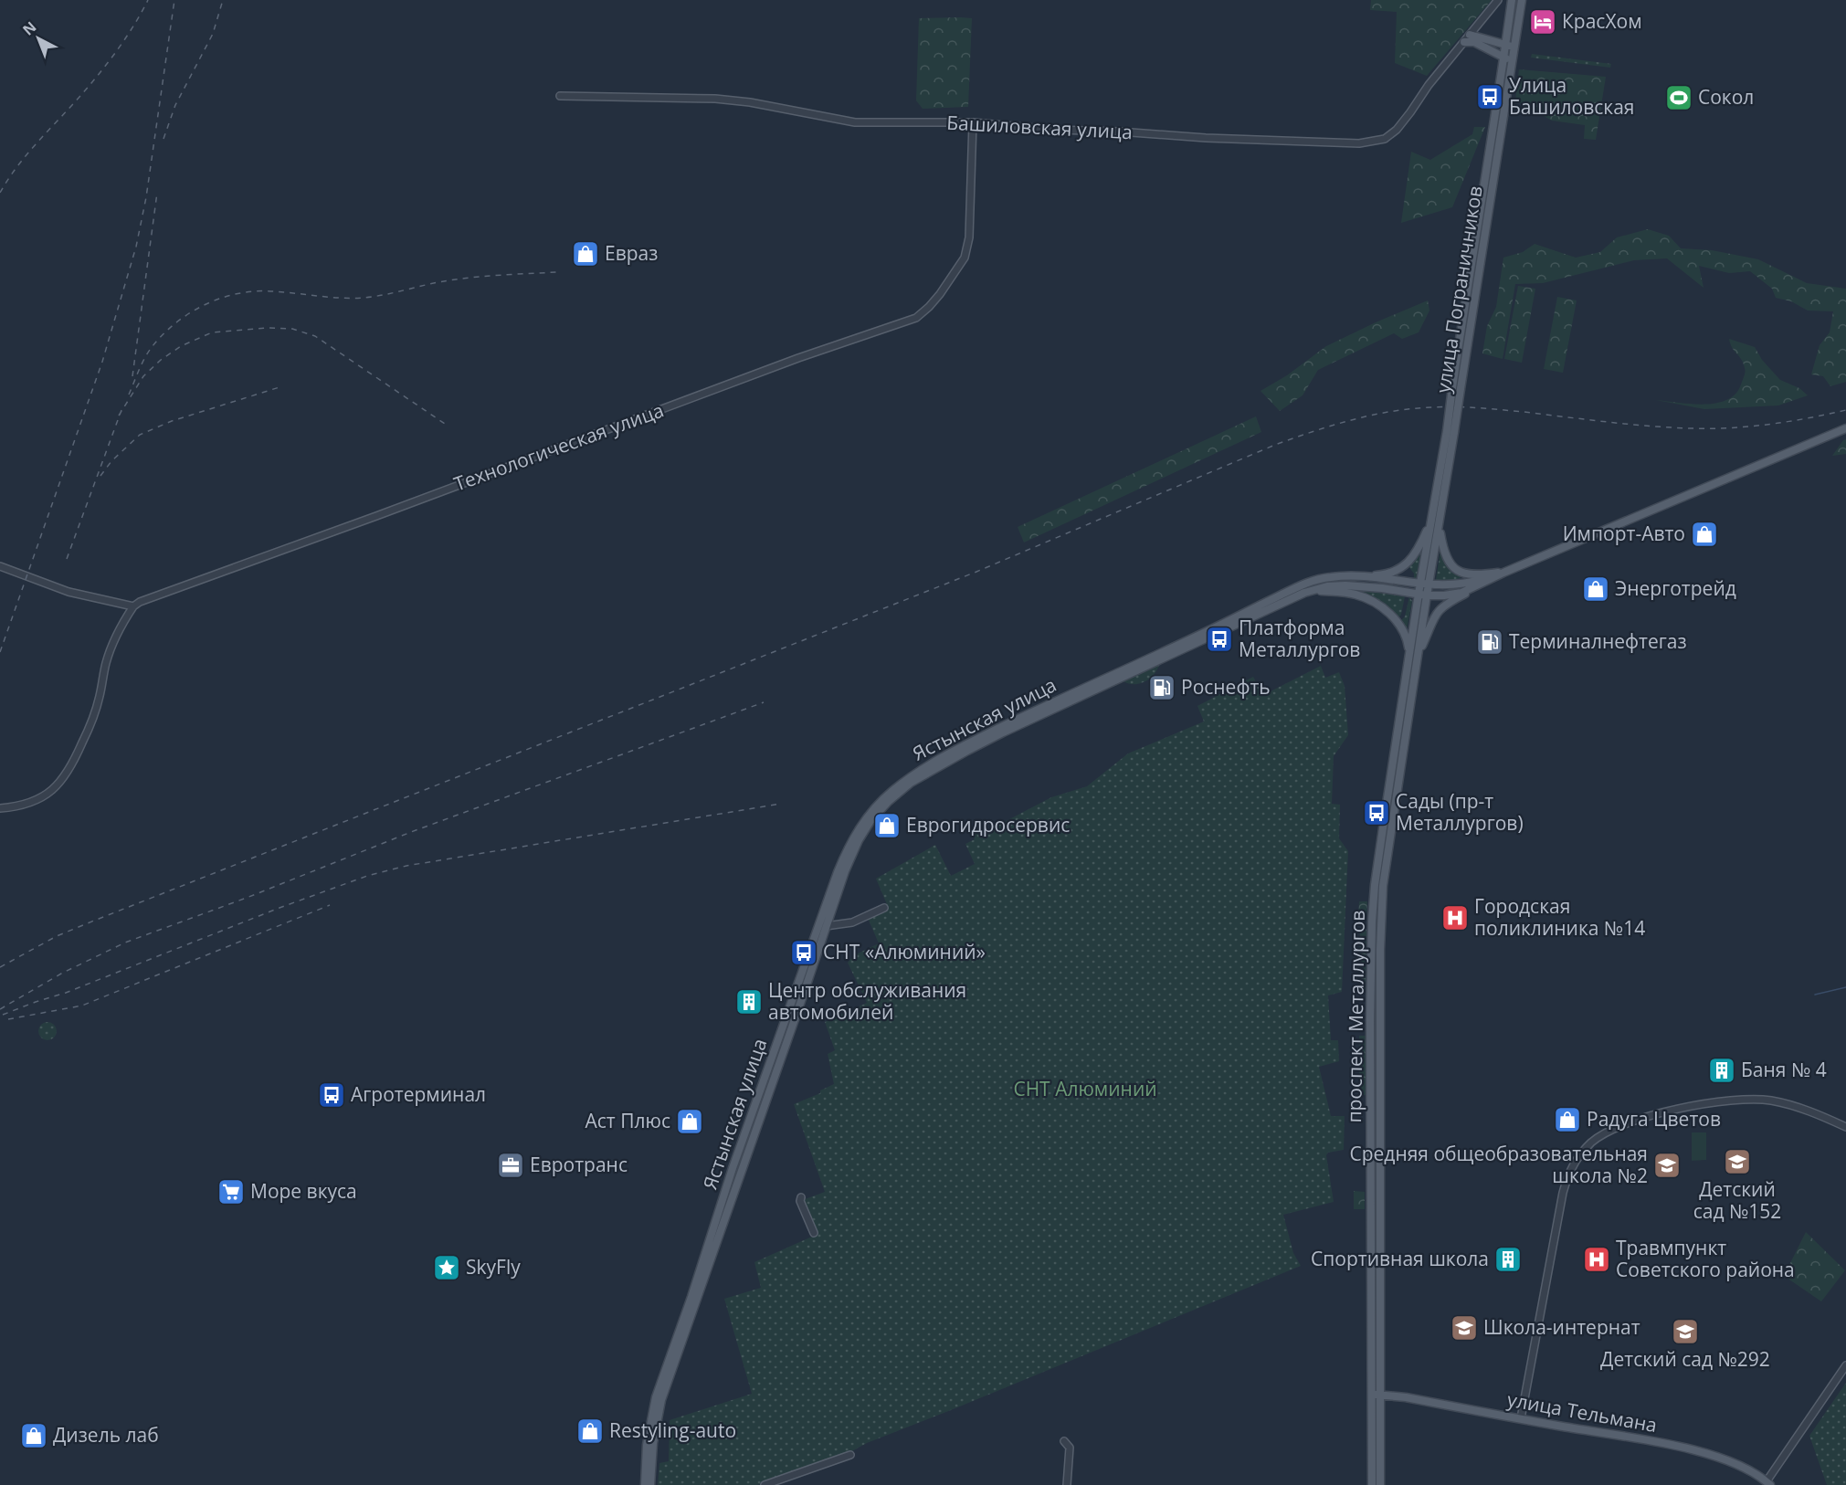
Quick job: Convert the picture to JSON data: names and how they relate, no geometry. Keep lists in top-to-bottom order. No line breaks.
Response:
{"streets":{"main road":["улица Пограничников","Ястынская улица","проспект Металлургов","улица Тельмана"],"street":["Башиловская улица","Технологическая улица"]},"crossings":[["Башиловская улица","Технологическая улица"],["улица Пограничников","Ястынская улица"],["улица Пограничников","проспект Металлургов"],["Ястынская улица","проспект Металлургов"],["проспект Металлургов","улица Тельмана"]],"parks":["СНТ Алюминий"],"places":{"hotel":["КрасХом"],"bus stop":["Улица Башиловская","Платформа Металлургов","Сады (пр-т Металлургов)","СНТ «Алюминий»","Агротерминал"],"sports":["Сокол"],"shop":["Евраз","Импорт-Авто","Энерготрейд","Еврогидросервис","Радуга Цветов","Аст Плюс","Restyling-auto","Дизель лаб"],"fuel station":["Терминалнефтегаз","Роснефть"],"hospital":["Городская поликлиника №14","Травмпункт Советского района"],"building":["Центр обслуживания автомобилей","Баня № 4","Спортивная школа"],"school or university":["Детский сад №152","Средняя общеобразовательная школа №2","Школа-интернат","Детский сад №292"],"office":["Евротранс"],"supermarket":["Море вкуса"],"place":["SkyFly"]},"north":"top left"}
